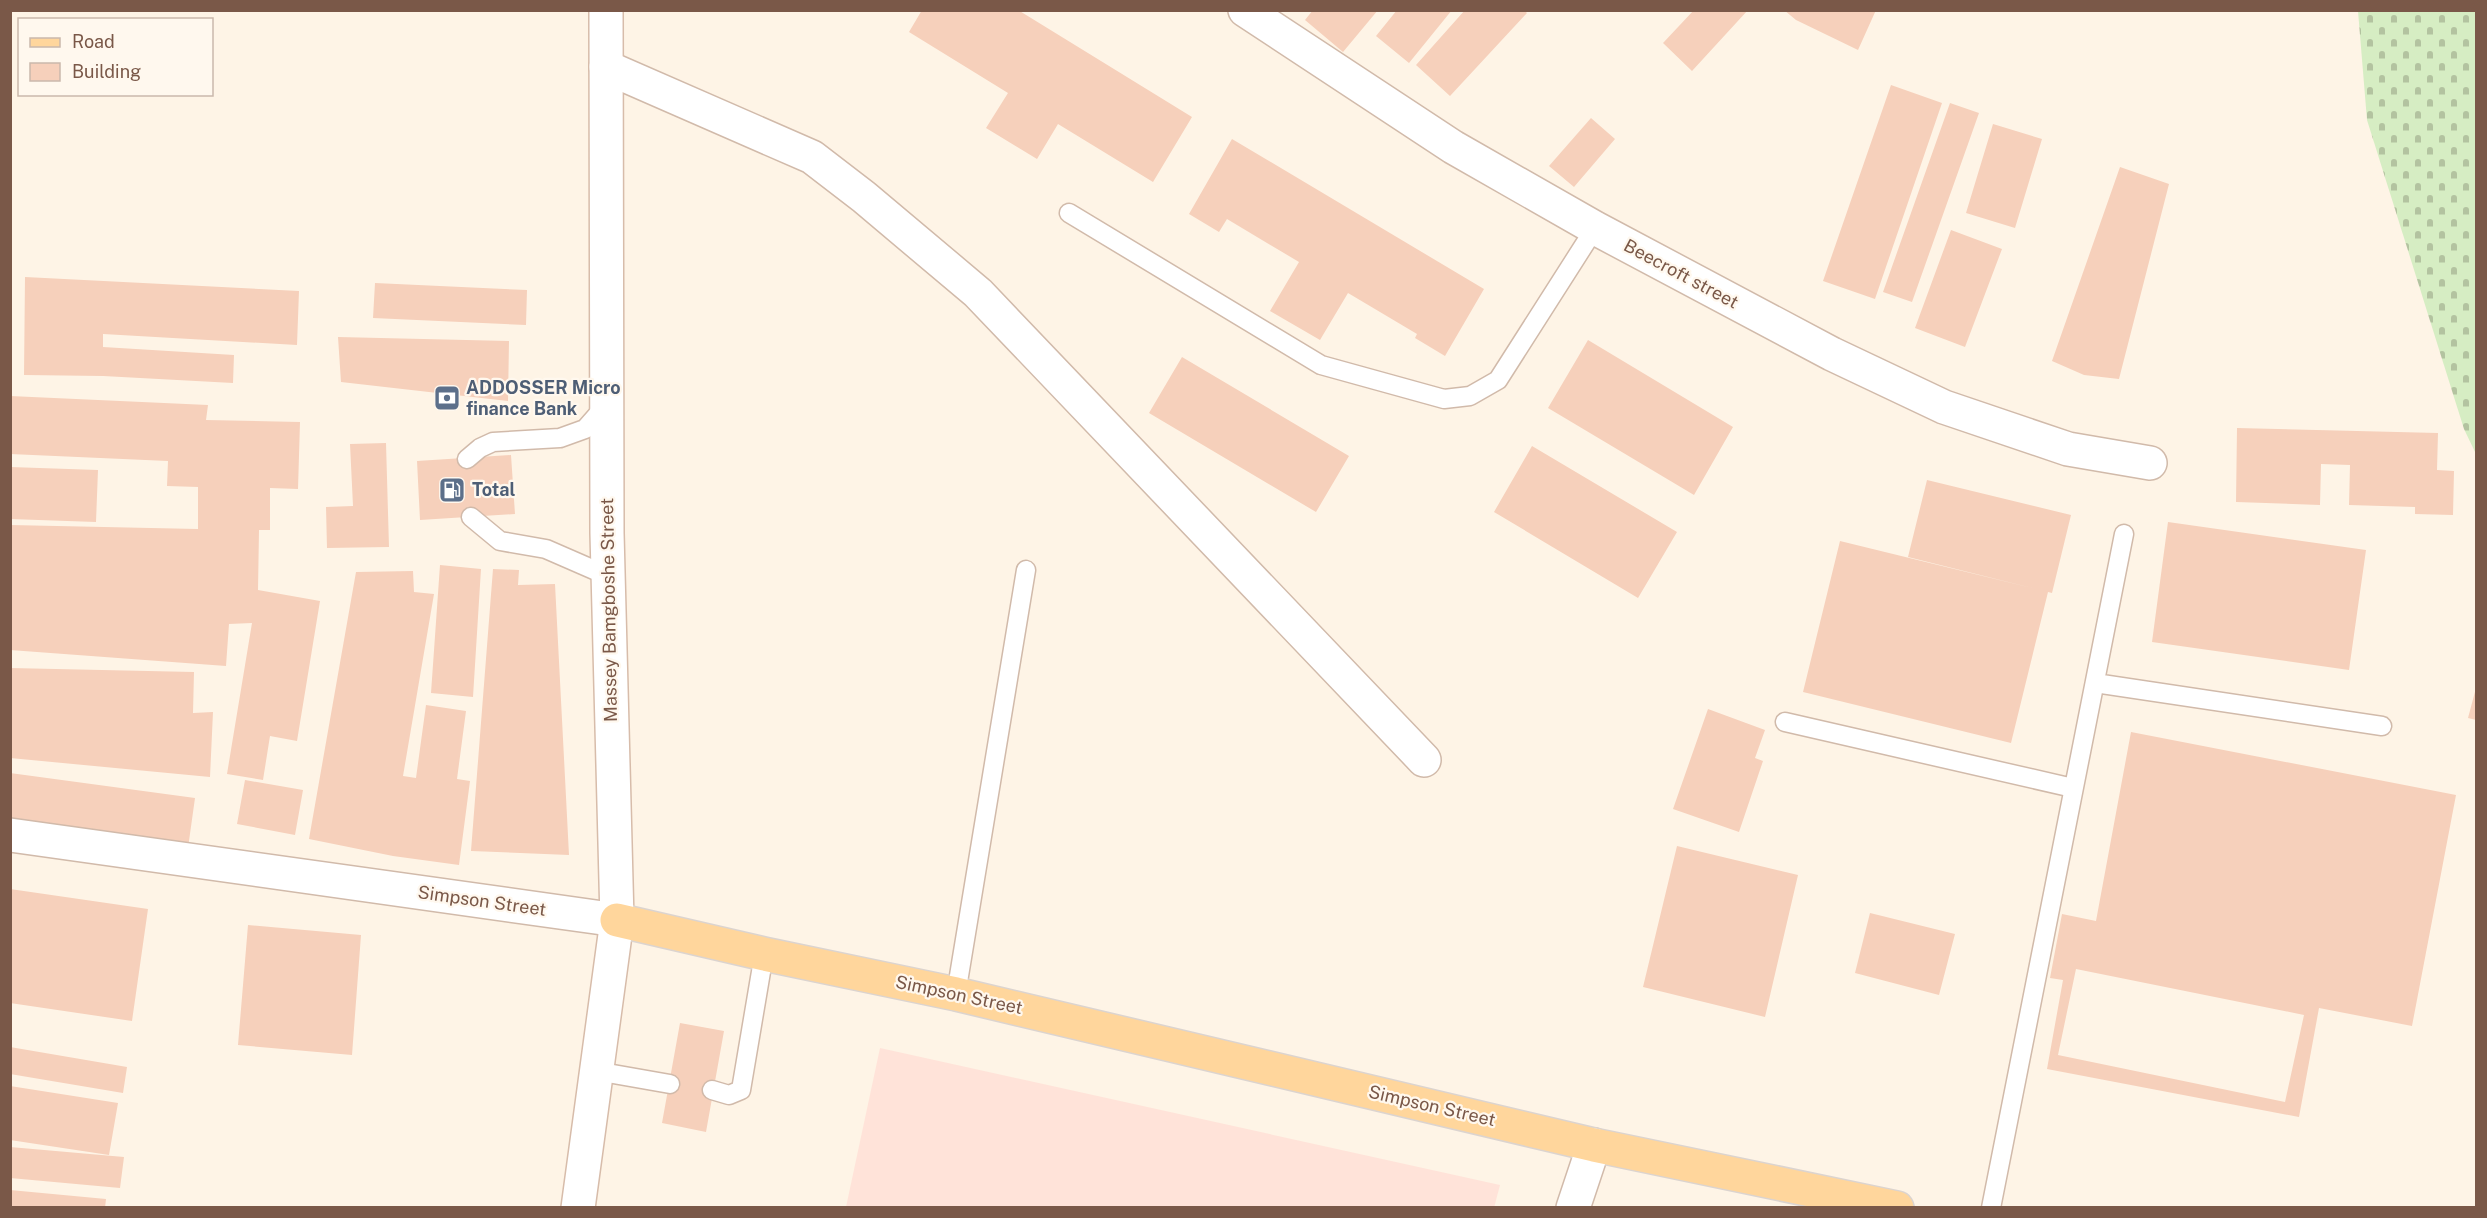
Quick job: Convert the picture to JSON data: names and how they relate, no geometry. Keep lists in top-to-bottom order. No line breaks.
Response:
{"streets":{"main road":["Simpson Street"],"street":["Beecroft street","Massey Bamgboshe Street"]},"crossings":[["Massey Bamgboshe Street","Simpson Street"]],"places":{"bank":["ADDOSSER Micro finance Bank"],"fuel station":["Total"]},"legend":["Road","Building"]}
